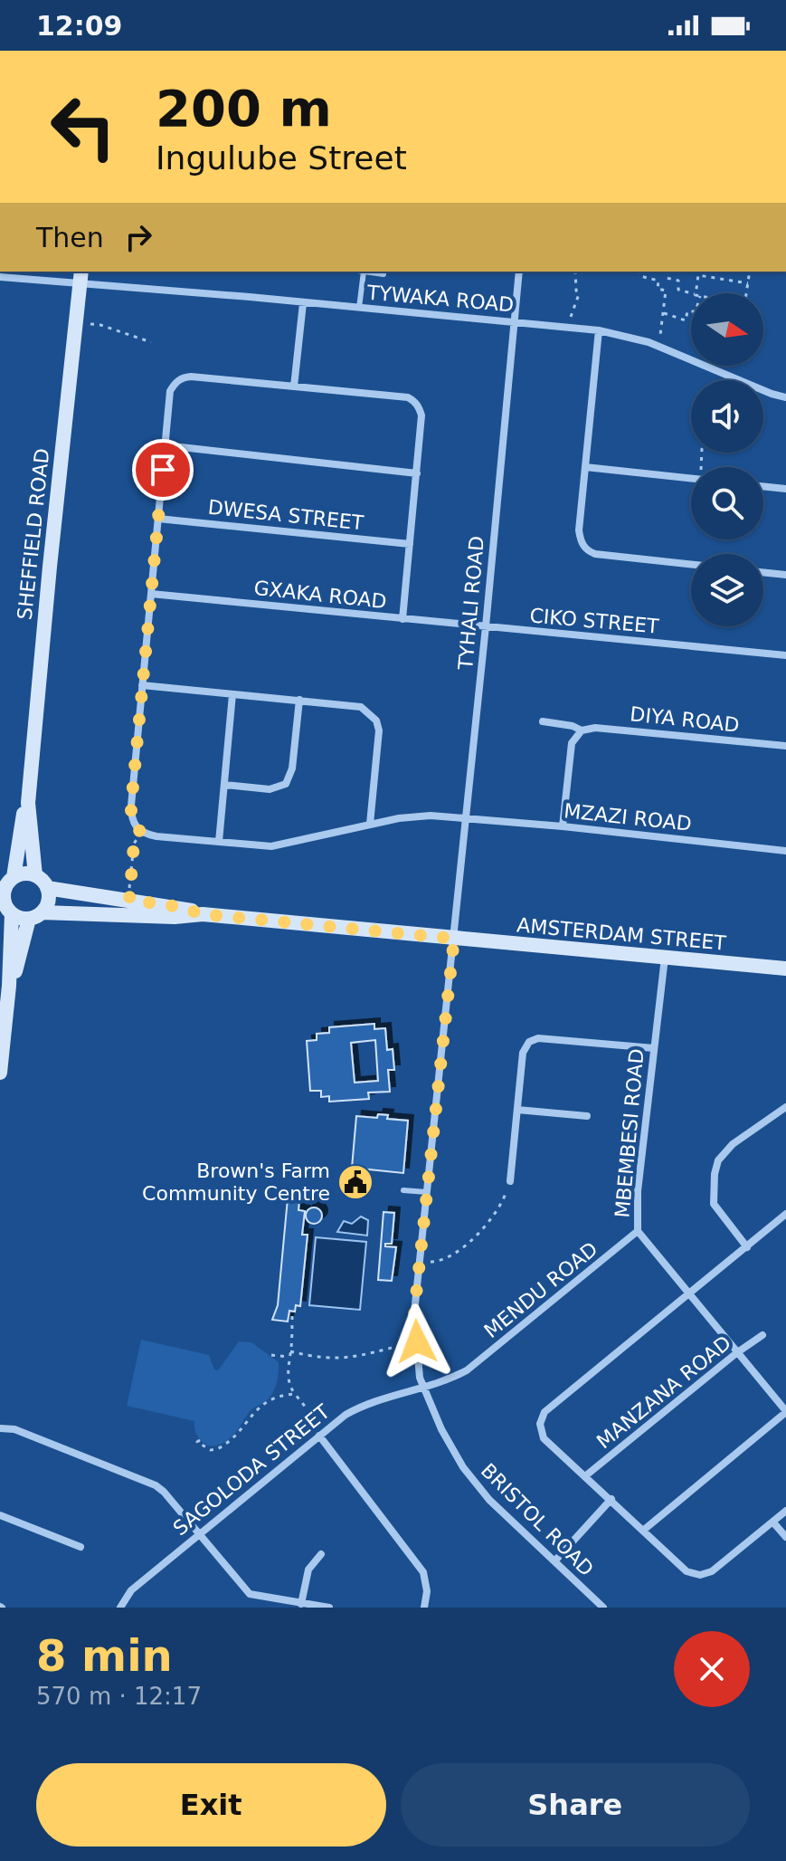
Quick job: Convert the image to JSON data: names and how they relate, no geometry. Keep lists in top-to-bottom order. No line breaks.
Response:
{"streets":{"street":["TYWAKA ROAD","DWESA STREET","SHEFFIELD ROAD","GXAKA ROAD","TYHALI ROAD","CIKO STREET","DIYA ROAD","MZAZI ROAD","AMSTERDAM STREET","MBEMBESI ROAD","MENDU ROAD","MANZANA ROAD","SAGOLODA STREET","BRISTOL ROAD"]},"crossings":[["TYWAKA ROAD","SHEFFIELD ROAD"],["TYWAKA ROAD","TYHALI ROAD"],["GXAKA ROAD","TYHALI ROAD"],["GXAKA ROAD","CIKO STREET"],["TYHALI ROAD","CIKO STREET"],["TYHALI ROAD","MZAZI ROAD"],["TYHALI ROAD","AMSTERDAM STREET"],["TYHALI ROAD","BRISTOL ROAD"],["AMSTERDAM STREET","MBEMBESI ROAD"],["AMSTERDAM STREET","BRISTOL ROAD"],["MBEMBESI ROAD","MENDU ROAD"],["MBEMBESI ROAD","MANZANA ROAD"],["MENDU ROAD","SAGOLODA STREET"],["MENDU ROAD","BRISTOL ROAD"],["SAGOLODA STREET","BRISTOL ROAD"]],"places":{"public building":["Brown's Farm Community Centre"]},"north":"right","page":{"status":"12:09","turn":["200 m","Ingulube Street"],"then":"Then","heading":["8 min","570 m · 12:17"],"buttons":["Exit","Share"]}}
